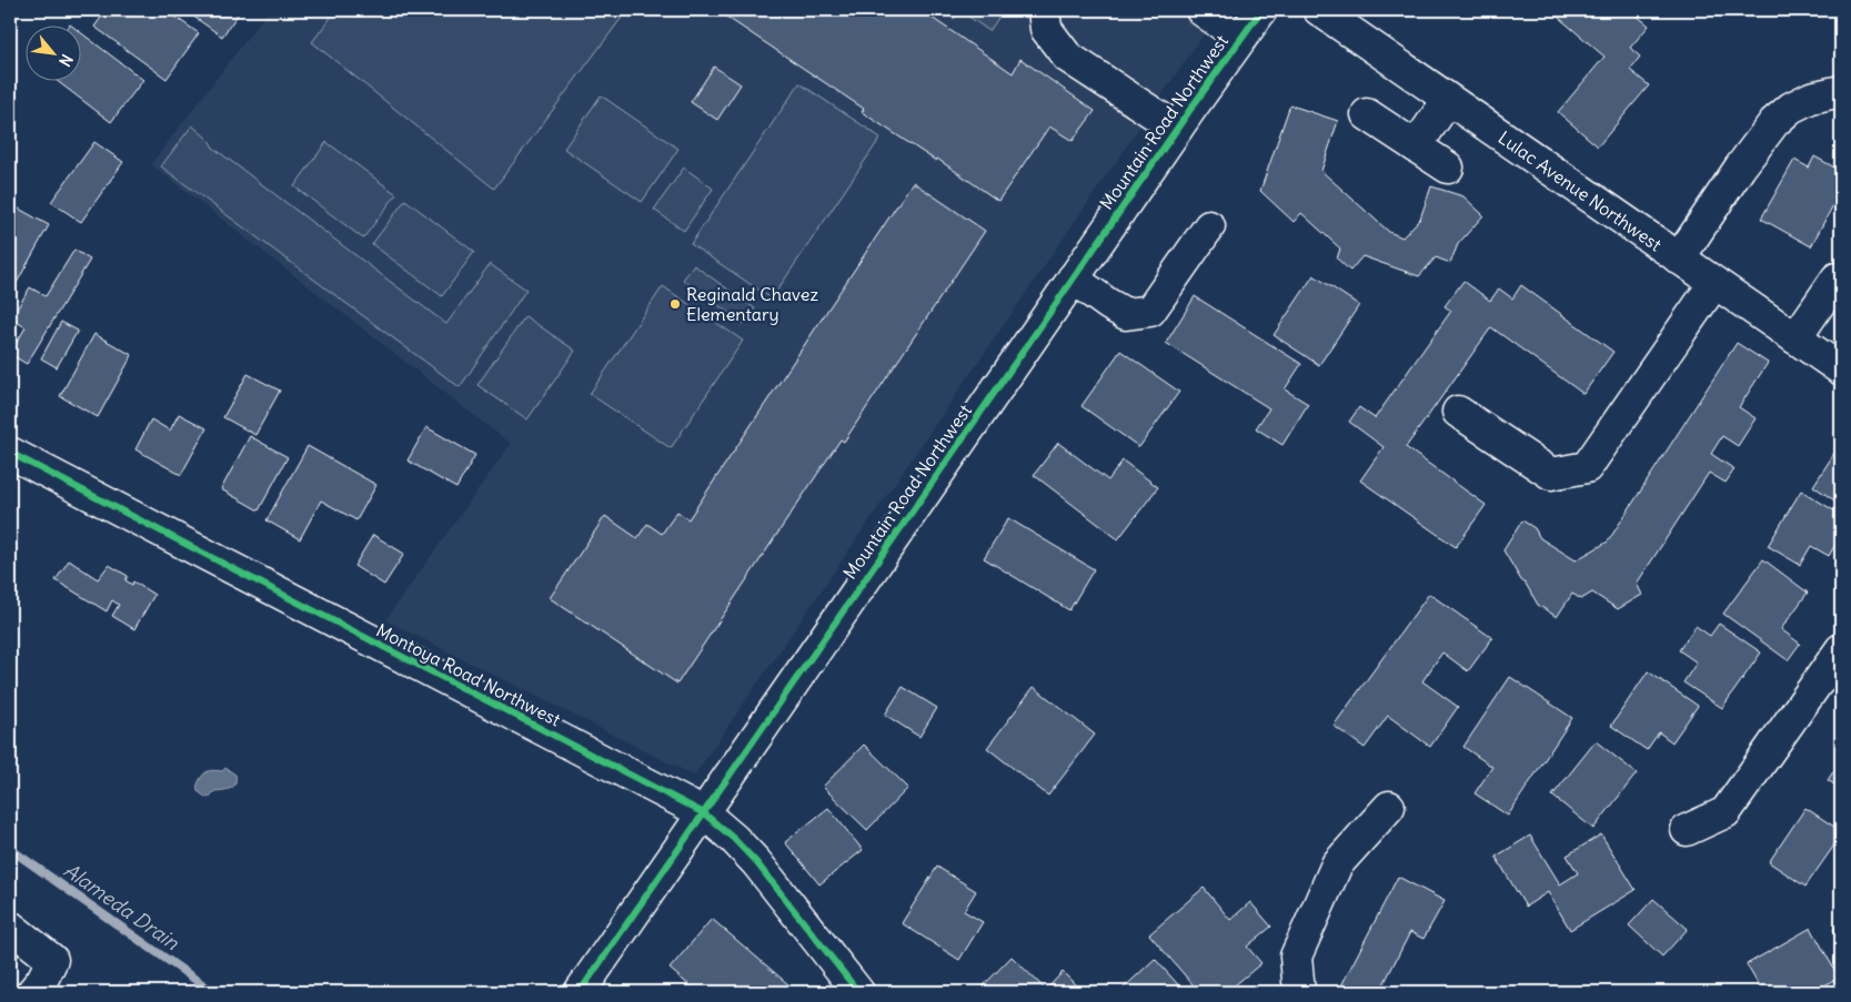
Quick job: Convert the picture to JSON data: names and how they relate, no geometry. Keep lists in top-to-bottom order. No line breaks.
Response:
{"streets":{"street":["Mountain Road Northwest","Lulac Avenue Northwest","Montoya Road Northwest"]},"crossings":[["Mountain Road Northwest","Montoya Road Northwest"]],"water":["Alameda Drain"],"places":["Reginald Chavez Elementary"],"north":"bottom right"}
